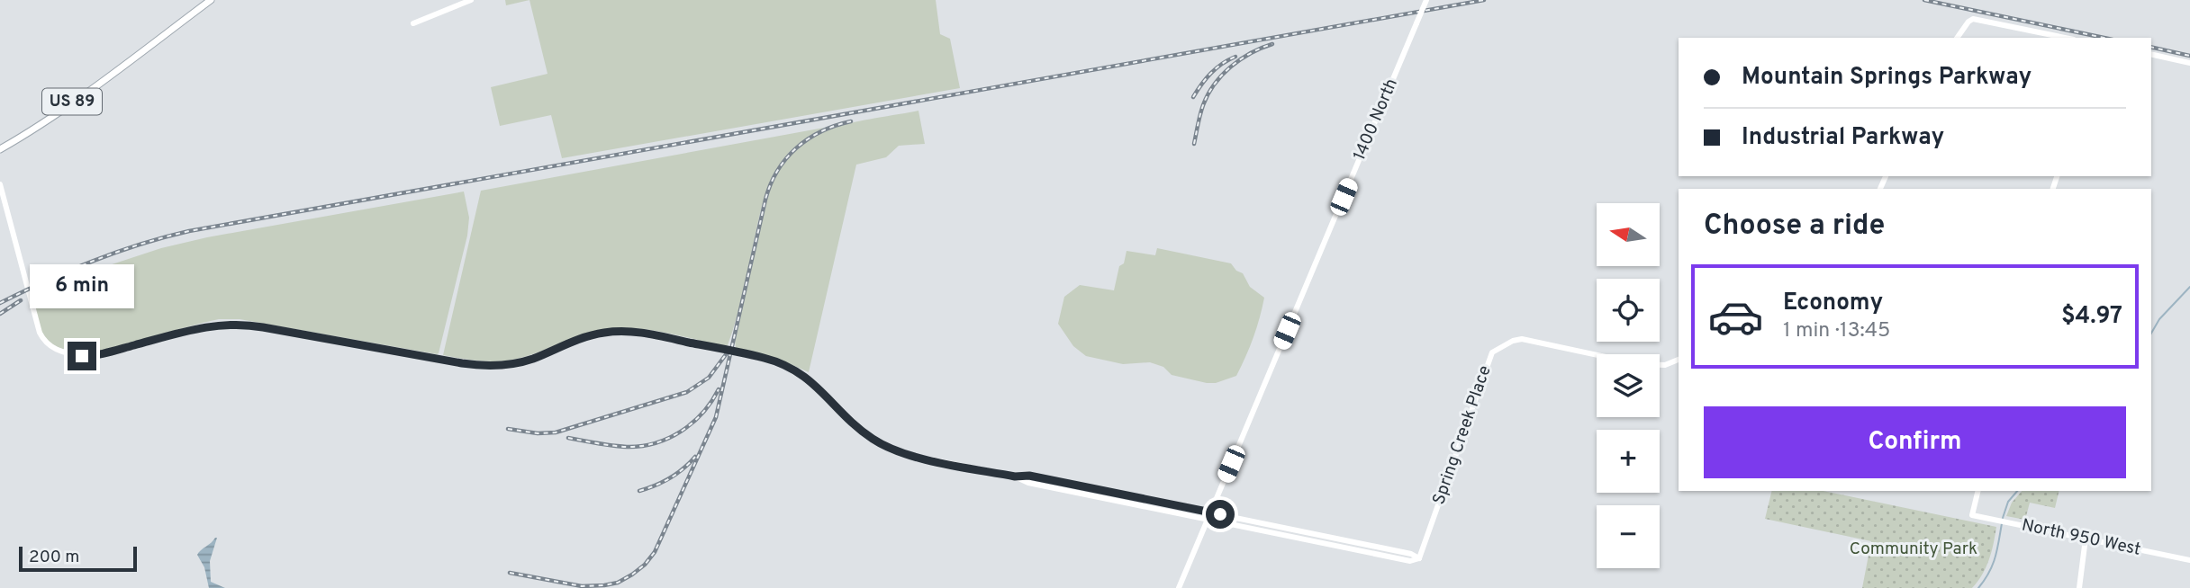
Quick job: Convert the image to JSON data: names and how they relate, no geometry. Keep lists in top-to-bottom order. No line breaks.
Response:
{"streets":{"main road":["US 89"],"street":["1400 North","Spring Creek Place","North 950 West"]},"parks":["Community Park"],"scale_bar":"200 m","north":"left","page":{"banner":["Mountain Springs Parkway","Industrial Parkway"],"heading":"Choose a ride","map_buttons":["+","−"],"bubble":"6 min","list":[{"name":"Economy","note":"1 min · 13:45","value":"$4.97"}],"buttons":"Confirm","scale":"200 m"}}
